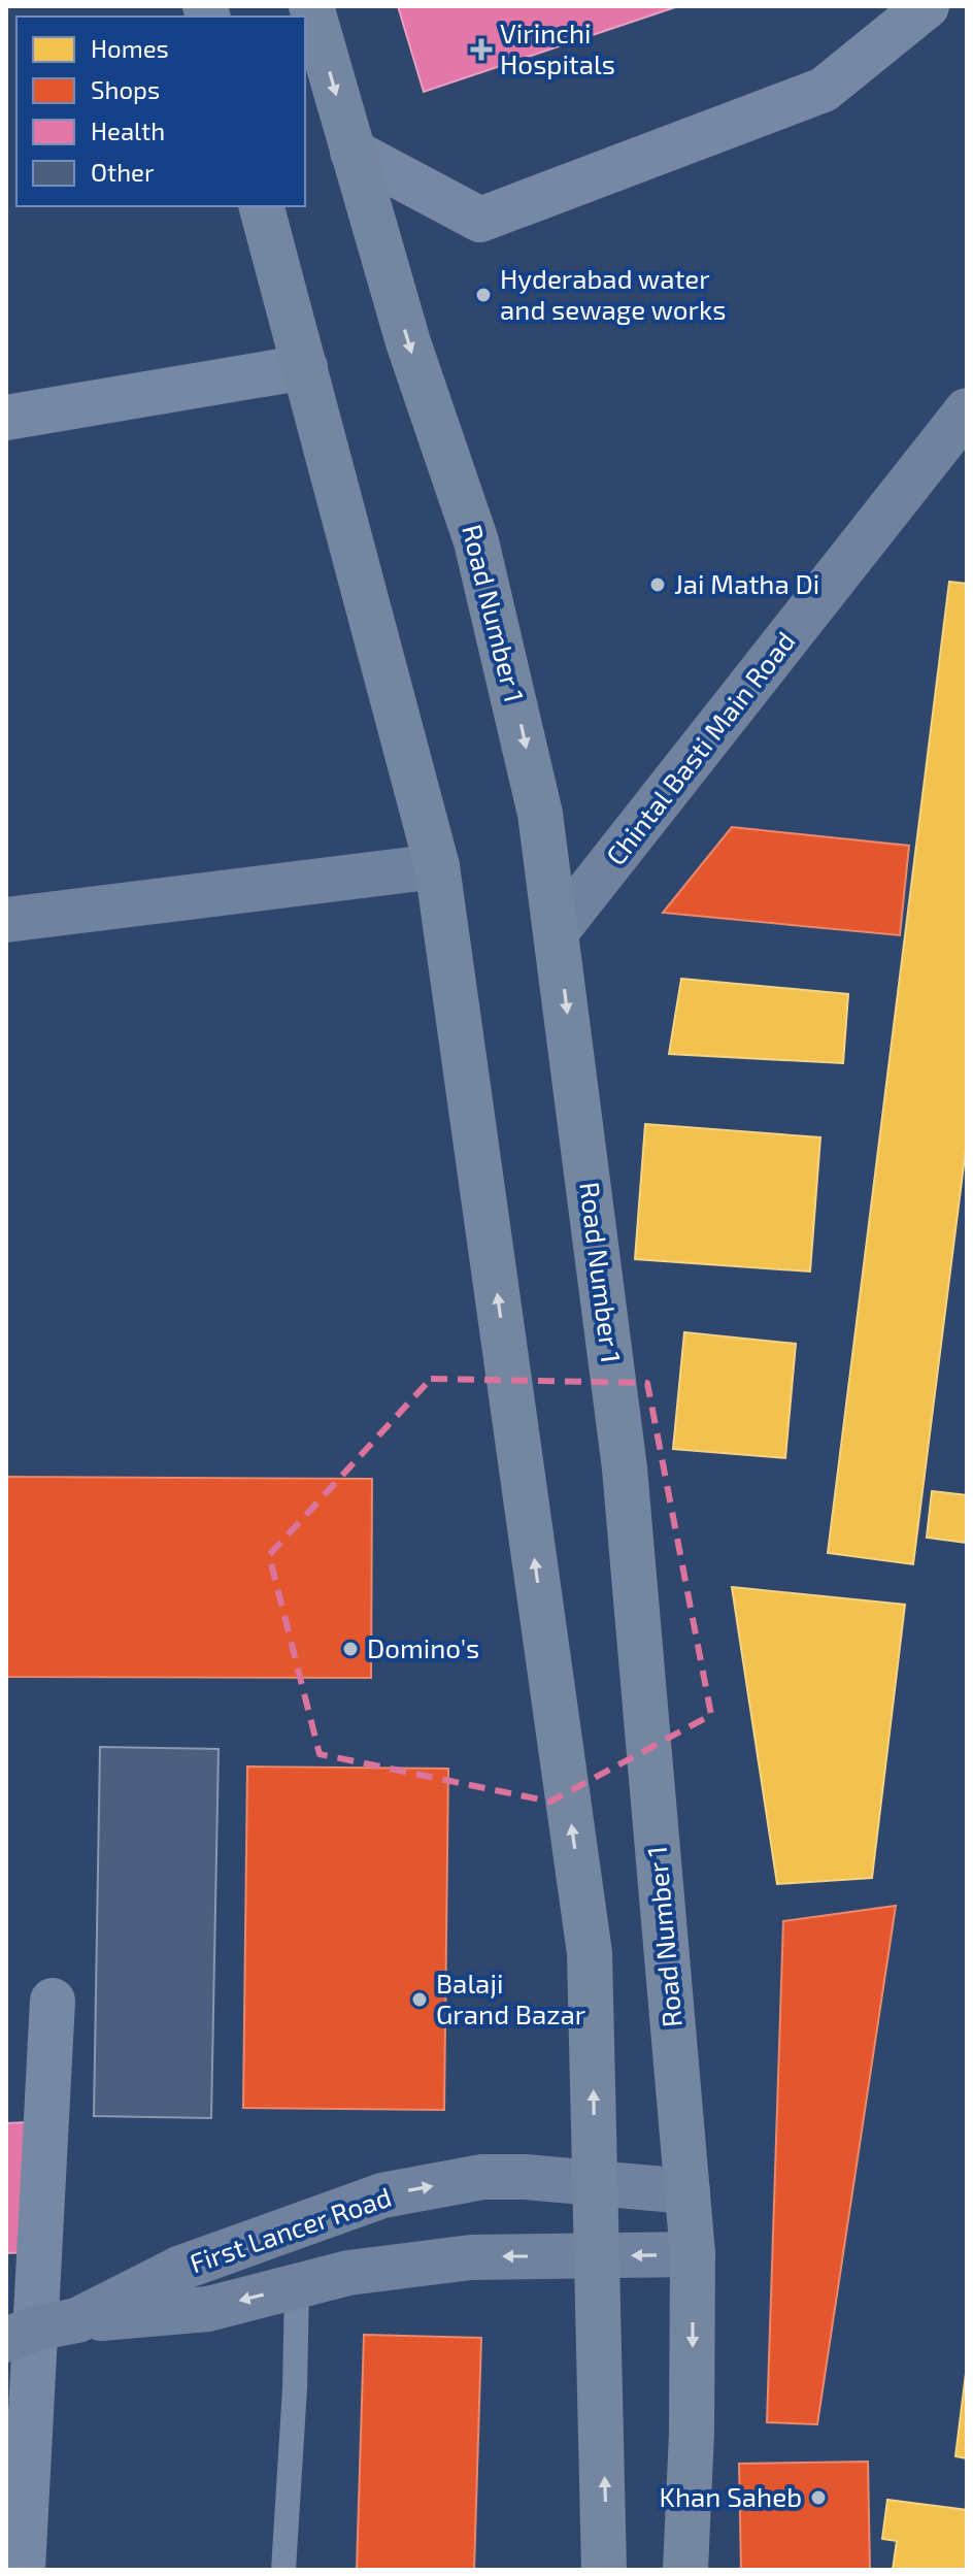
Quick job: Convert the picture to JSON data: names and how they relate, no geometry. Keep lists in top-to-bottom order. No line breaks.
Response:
{"streets":{"main road":["Road Number 1"],"street":["Chintal Basti Main Road","First Lancer Road"]},"crossings":[["Road Number 1","Chintal Basti Main Road"],["Road Number 1","First Lancer Road"]],"places":{"health":["Virinchi Hospitals"],"other":["Hyderabad water and sewage works","Jai Matha Di","Domino's","Balaji Grand Bazar","Khan Saheb"]},"legend":["Homes","Shops","Health","Other"]}
